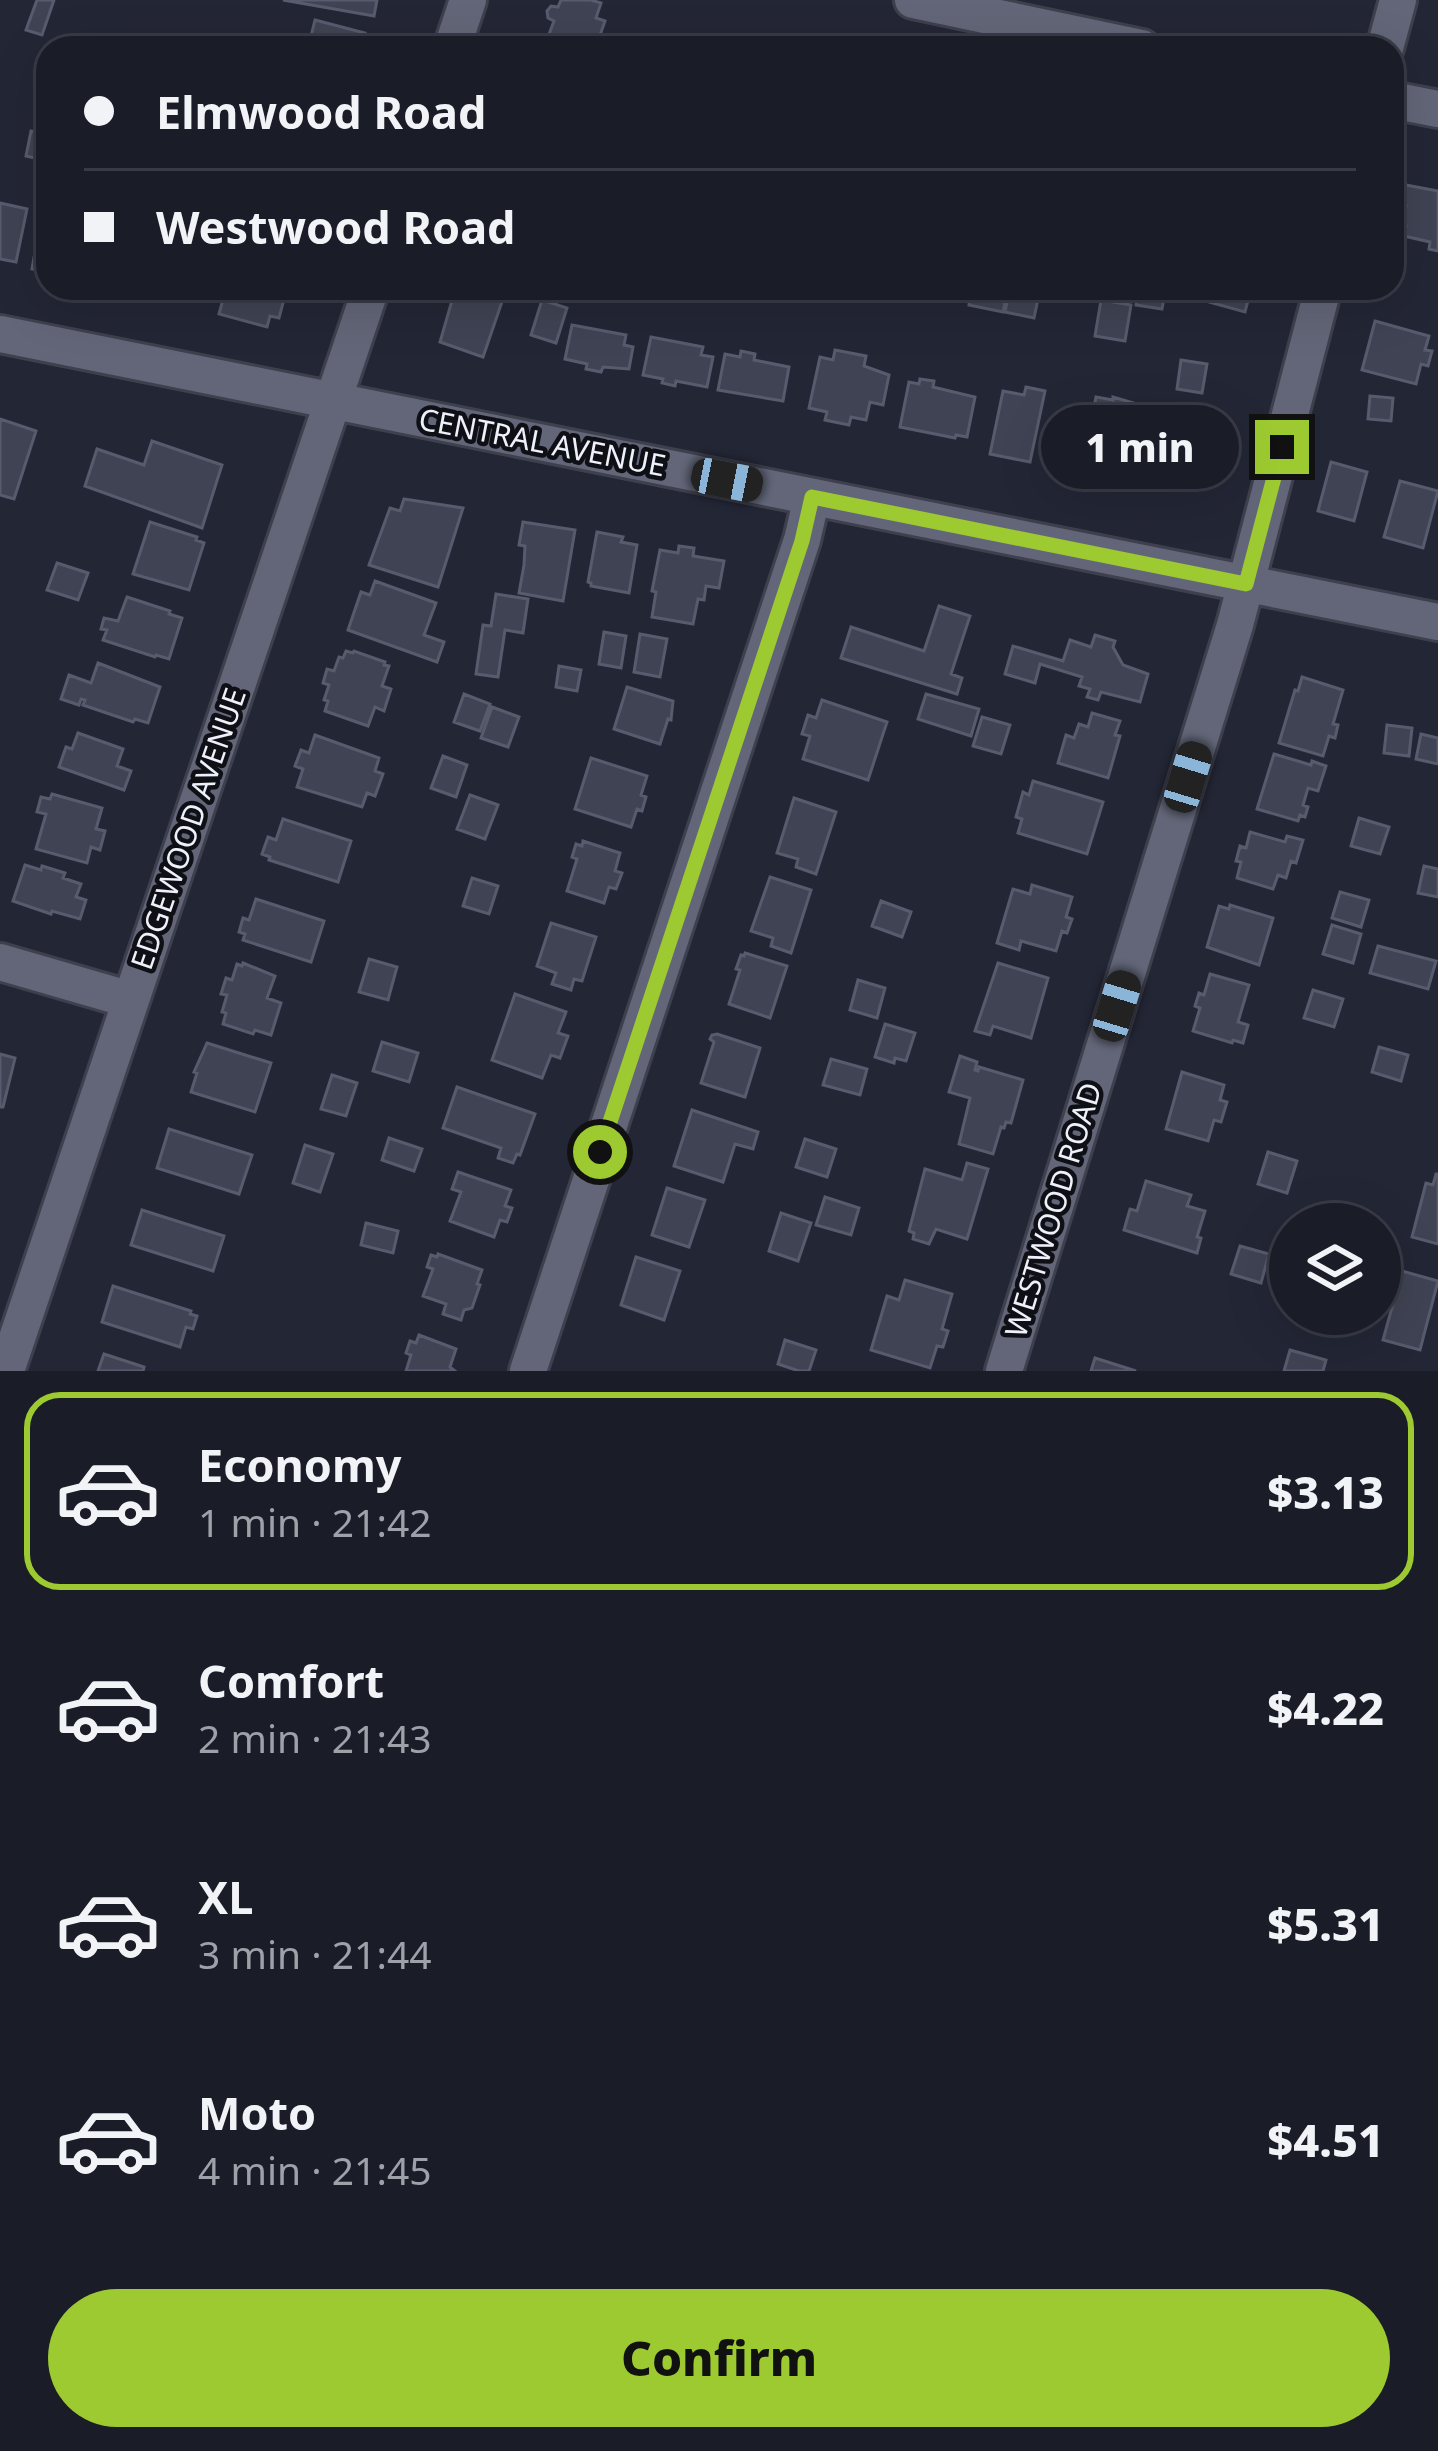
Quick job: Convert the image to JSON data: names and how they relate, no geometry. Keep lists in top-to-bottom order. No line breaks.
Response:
{"streets":{"street":["CENTRAL AVENUE","EDGEWOOD AVENUE","WESTWOOD ROAD"]},"crossings":[["CENTRAL AVENUE","EDGEWOOD AVENUE"],["CENTRAL AVENUE","WESTWOOD ROAD"]],"page":{"banner":["Elmwood Road","Westwood Road"],"bubble":"1 min","list":[{"name":"Economy","note":"1 min · 21:42","value":"$3.13"},{"name":"Comfort","note":"2 min · 21:43","value":"$4.22"},{"name":"XL","note":"3 min · 21:44","value":"$5.31"},{"name":"Moto","note":"4 min · 21:45","value":"$4.51"}],"buttons":"Confirm"}}
